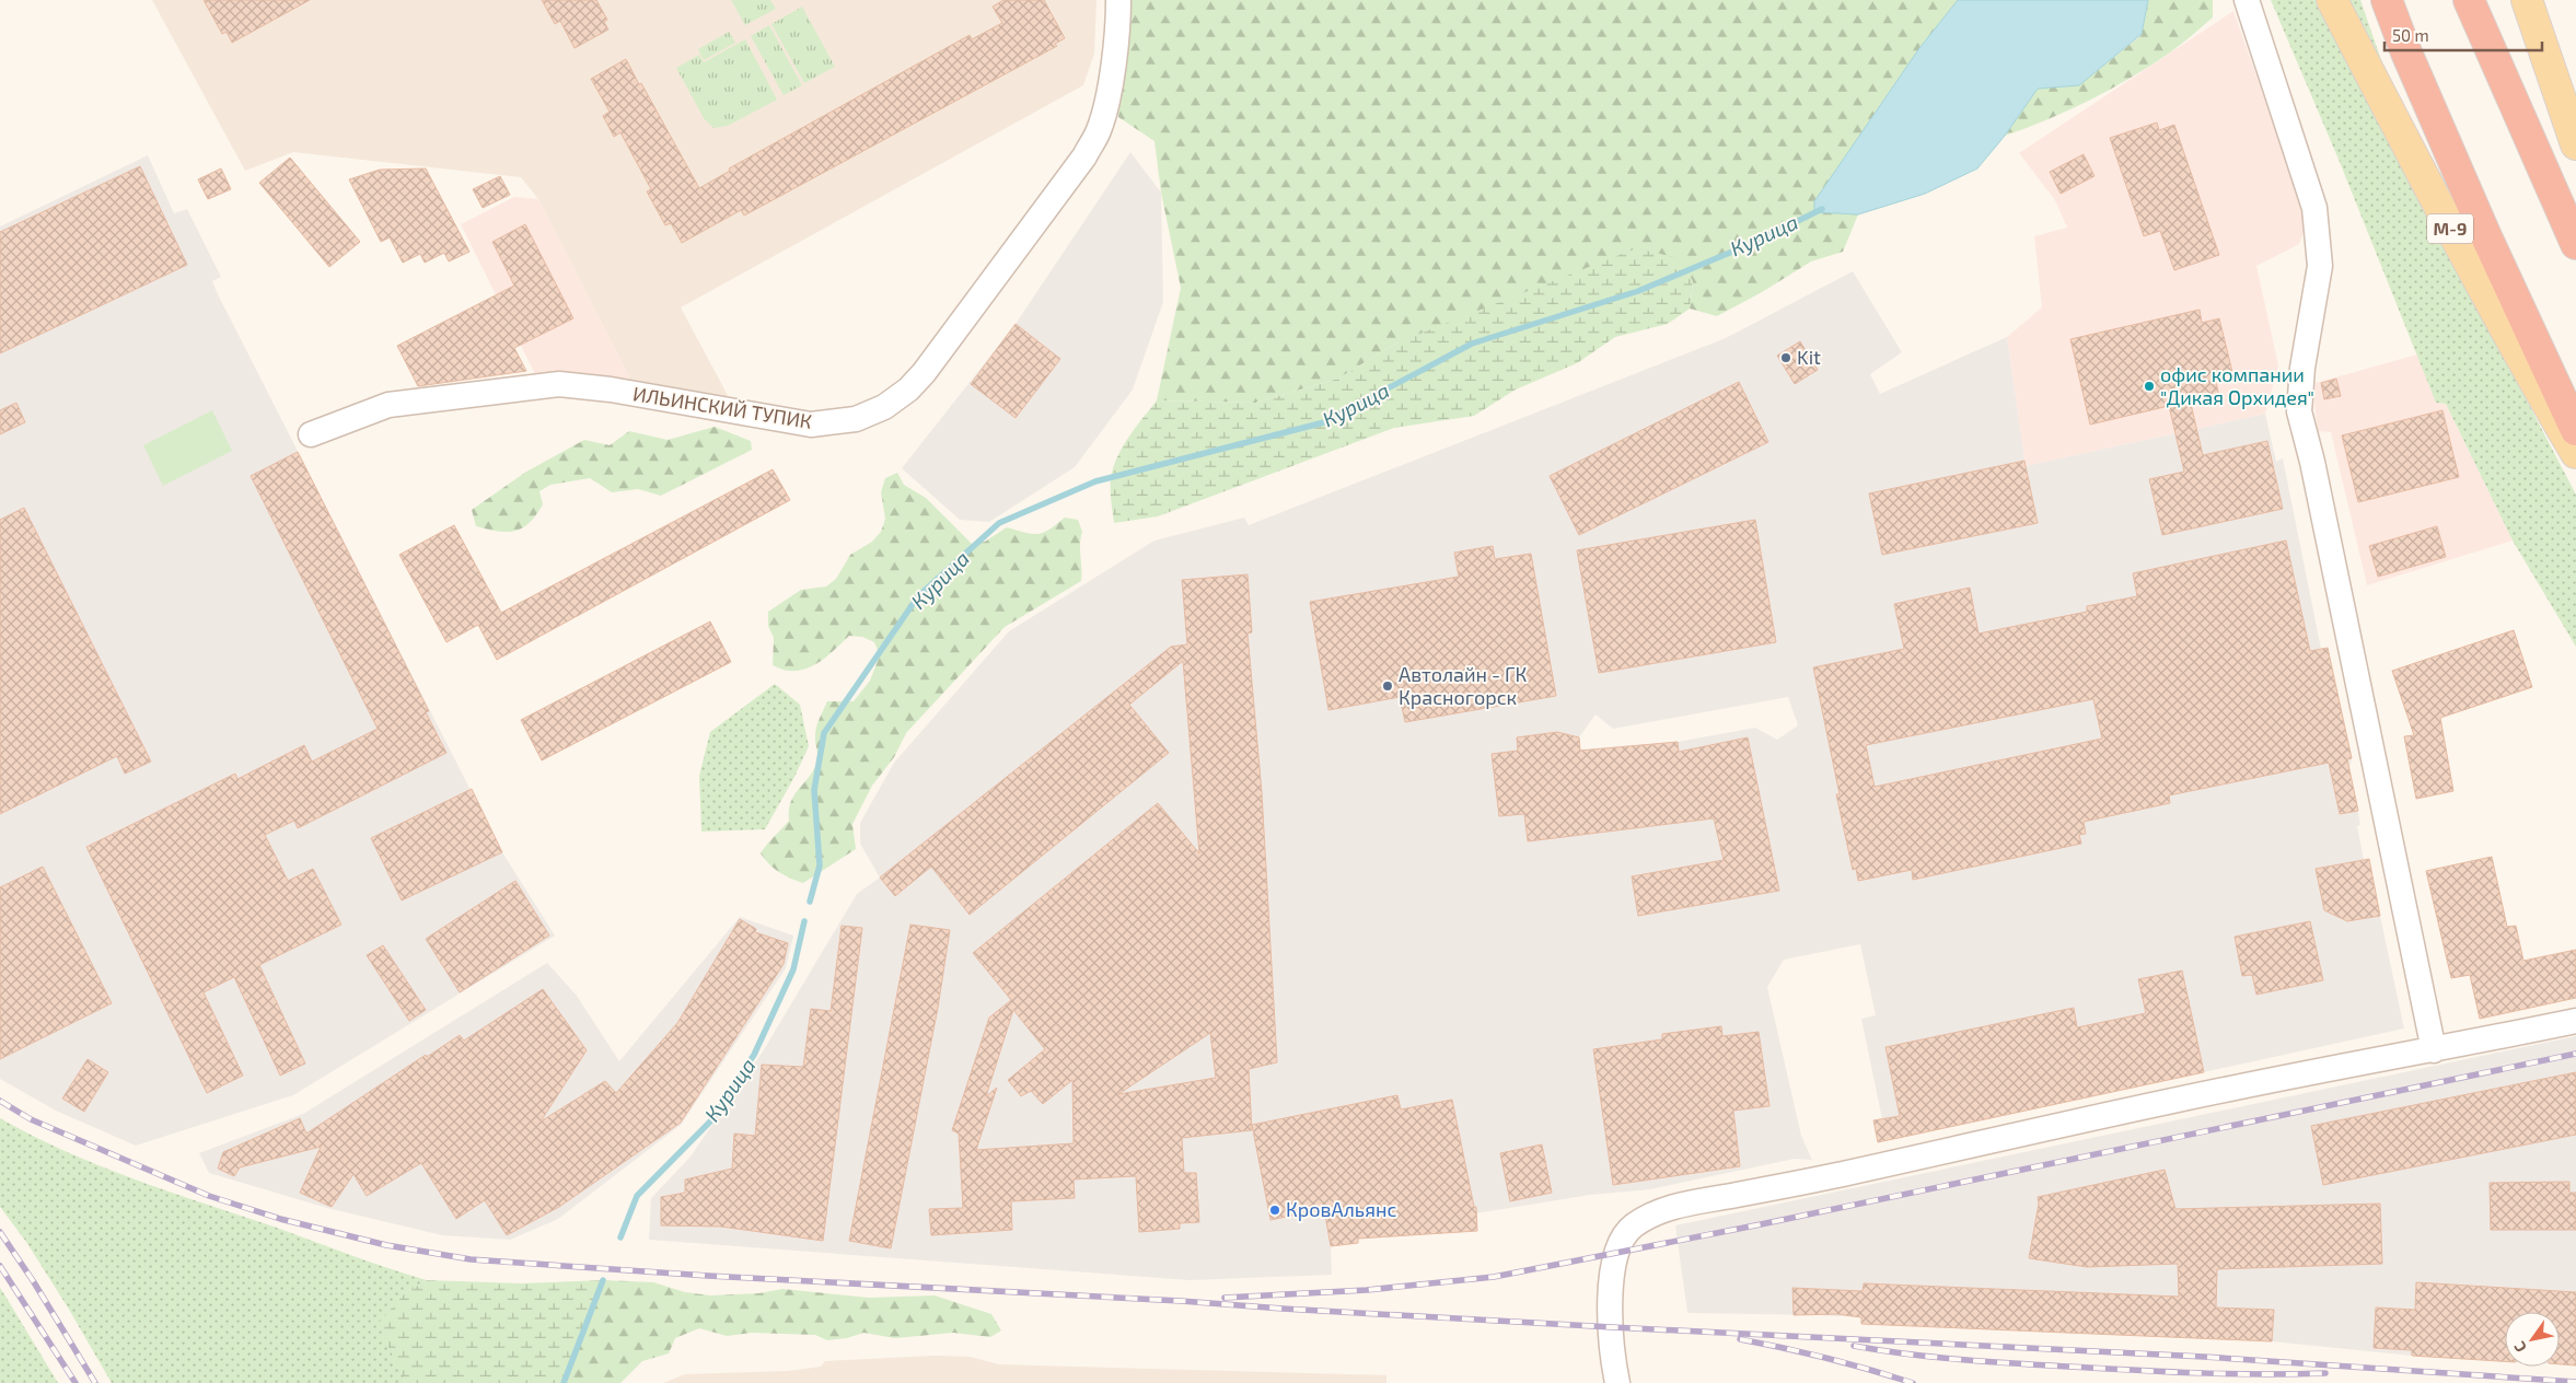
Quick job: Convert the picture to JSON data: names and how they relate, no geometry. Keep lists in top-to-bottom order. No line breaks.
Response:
{"streets":{"highway":["М-9"],"street":["ИЛЬИНСКИЙ ТУПИК"]},"water":["Курица"],"places":["Kit","офис компании \"Дикая Орхидея\"","Автолайн - ГК Красногорск","КровАльянс"],"scale_bar":"50 m","north":"bottom left"}
